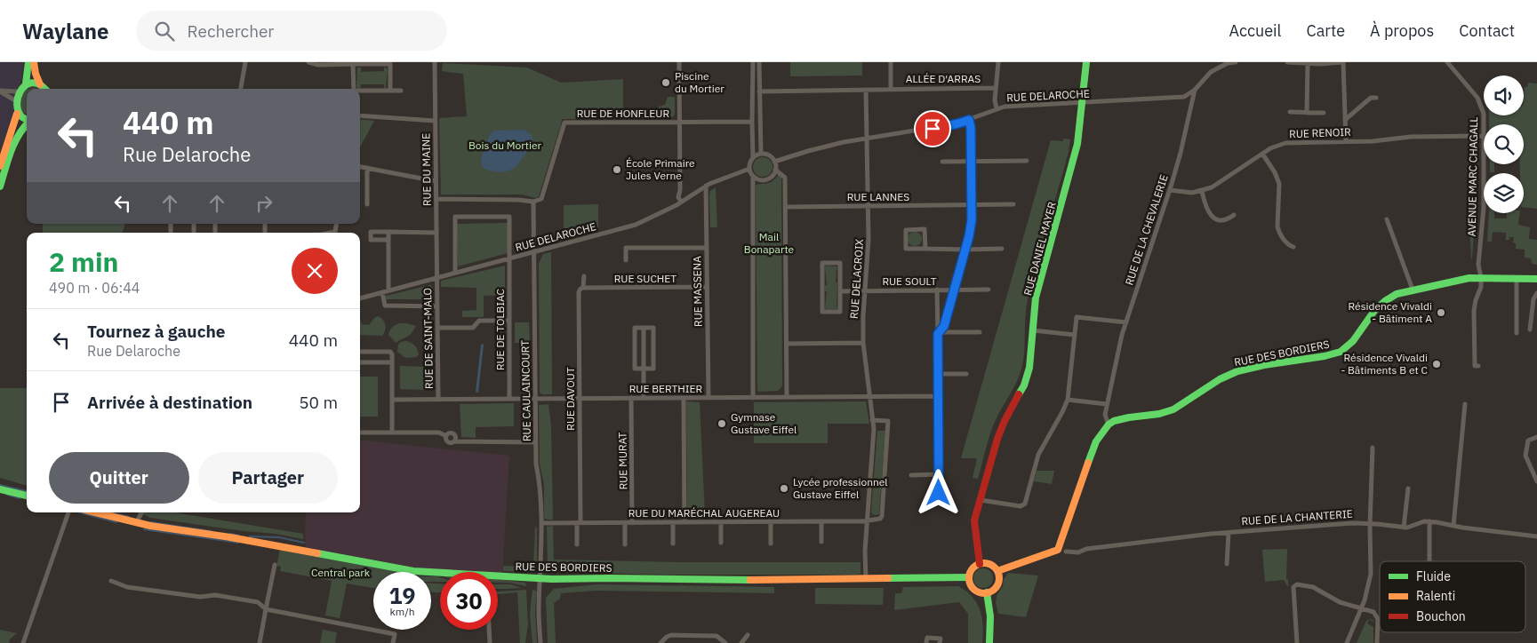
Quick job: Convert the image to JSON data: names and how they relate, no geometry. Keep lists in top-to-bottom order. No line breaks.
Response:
{"streets":{"street":["ALLÉE D'ARRAS","RUE DELAROCHE","RUE DE HONFLEUR","RUE RENOIR","RUE DU MAINE","AVENUE MARC CHAGALL","RUE LANNES","RUE DE LA CHEVALERIE","RUE DANIEL MAYER","RUE SUCHET","RUE DELACROIX","RUE SOULT","RUE MASSENA","RUE DE TOLBIAC","RUE DE SAINT-MALO","RUE DES BORDIERS","RUE BERTHIER","RUE CAULAINCOURT","RUE DAVOUT","RUE MURAT","RUE DU MARÉCHAL AUGEREAU","RUE DE LA CHANTERIE"]},"crossings":[["ALLÉE D'ARRAS","RUE DELACROIX"],["RUE DELAROCHE","RUE DU MAINE"],["RUE DELAROCHE","RUE DE LA CHEVALERIE"],["RUE DELAROCHE","RUE DANIEL MAYER"],["RUE DELAROCHE","RUE DELACROIX"],["RUE DELAROCHE","RUE MASSENA"],["RUE DELAROCHE","RUE DE TOLBIAC"],["RUE DELAROCHE","RUE DE SAINT-MALO"],["RUE DELAROCHE","RUE CAULAINCOURT"],["RUE DE HONFLEUR","RUE CAULAINCOURT"],["RUE RENOIR","AVENUE MARC CHAGALL"],["RUE RENOIR","RUE DE LA CHEVALERIE"],["RUE DU MAINE","RUE DE SAINT-MALO"],["AVENUE MARC CHAGALL","RUE DES BORDIERS"],["RUE LANNES","RUE DELACROIX"],["RUE DE LA CHEVALERIE","RUE DES BORDIERS"],["RUE DANIEL MAYER","RUE DES BORDIERS"],["RUE SUCHET","RUE MASSENA"],["RUE SUCHET","RUE DAVOUT"],["RUE DELACROIX","RUE SOULT"],["RUE DELACROIX","RUE DES BORDIERS"],["RUE DELACROIX","RUE BERTHIER"],["RUE DELACROIX","RUE DU MARÉCHAL AUGEREAU"],["RUE MASSENA","RUE BERTHIER"],["RUE DE TOLBIAC","RUE BERTHIER"],["RUE DE SAINT-MALO","RUE BERTHIER"],["RUE DES BORDIERS","RUE CAULAINCOURT"],["RUE BERTHIER","RUE CAULAINCOURT"],["RUE BERTHIER","RUE DAVOUT"],["RUE BERTHIER","RUE MURAT"],["RUE CAULAINCOURT","RUE DU MARÉCHAL AUGEREAU"],["RUE DAVOUT","RUE DU MARÉCHAL AUGEREAU"],["RUE MURAT","RUE DU MARÉCHAL AUGEREAU"]],"parks":["Bois du Mortier","Mail Bonaparte","Central park"],"places":["Piscine du Mortier","École Primaire Jules Verne","Résidence Vivaldi - Bâtiment A","Résidence Vivaldi - Bâtiments B et C","Gymnase Gustave Eiffel","Lycée professionnel Gustave Eiffel"],"legend":["Fluide","Ralenti","Bouchon"],"page":{"header":"Waylane","search":"Rechercher","nav":["Accueil","Carte","À propos","Contact"],"turn":["440 m","Rue Delaroche"],"heading":["2 min","490 m · 06:44"],"list":[{"name":"Tournez à gauche","note":"Rue Delaroche","value":"440 m"},{"name":"Arrivée à destination","value":"50 m"}],"buttons":["Quitter","Partager"],"speed":"19 km/h","limit":"30"}}
